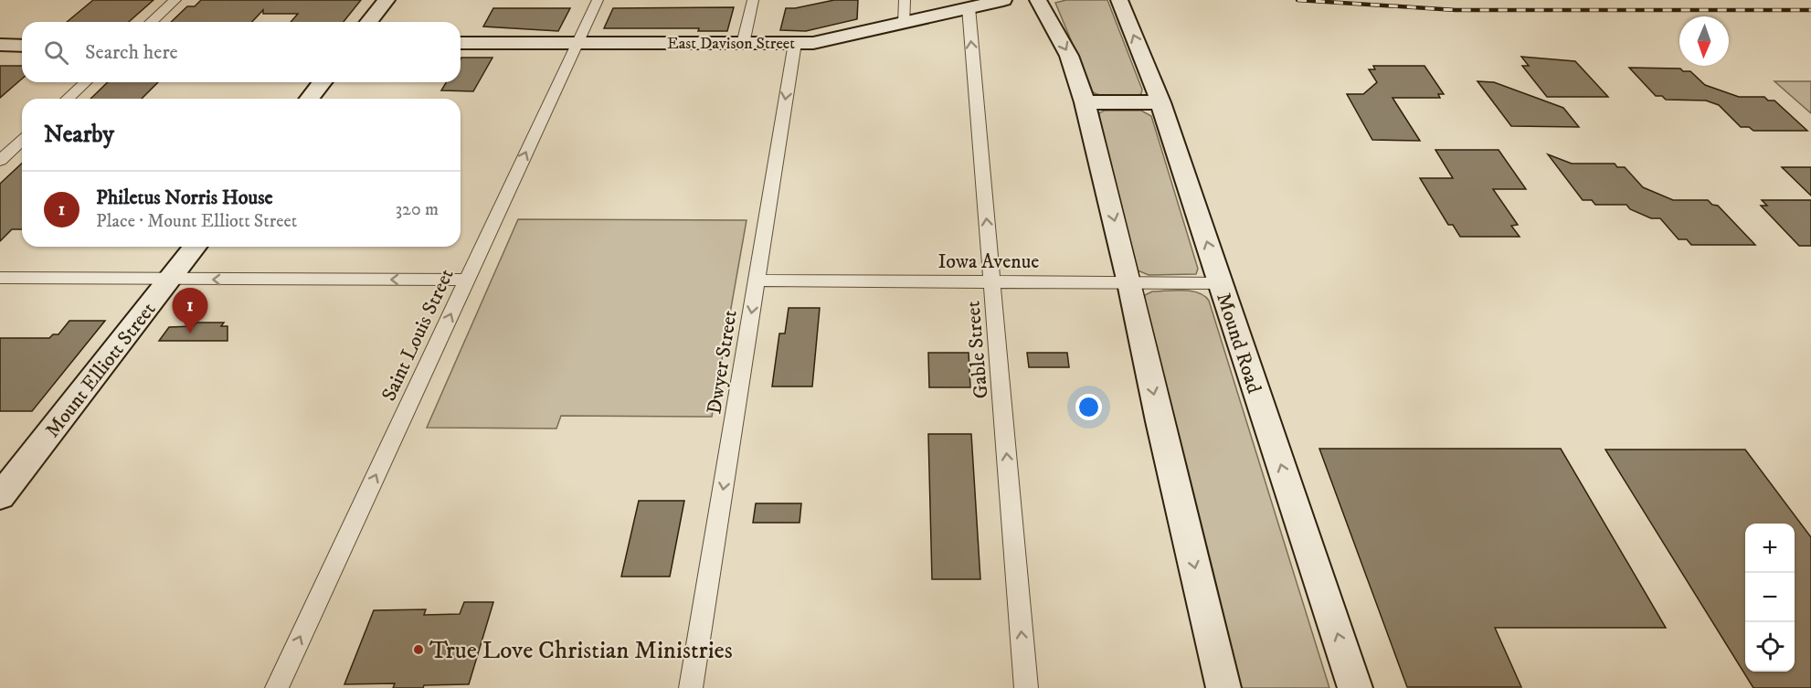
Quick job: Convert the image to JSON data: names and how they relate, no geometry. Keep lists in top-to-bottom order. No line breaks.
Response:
{"streets":{"main road":["East Davison Street","Mound Road","Mount Elliott Street"],"street":["Iowa Avenue","Saint Louis Street","Gable Street","Dwyer Street"]},"crossings":[["East Davison Street","Saint Louis Street"],["East Davison Street","Gable Street"],["East Davison Street","Dwyer Street"],["Iowa Avenue","Mound Road"],["Iowa Avenue","Gable Street"],["Iowa Avenue","Dwyer Street"]],"one_way":["Saint Louis Street","Gable Street","Dwyer Street"],"places":["True Love Christian Ministries"],"north":"bottom","page":{"search":"Search here","heading":"Nearby","list":[{"mark":"1","name":"Philetus Norris House","note":"Place · Mount Elliott Street","value":"320 m"}],"pins":"1","map_buttons":["+","−"]}}
